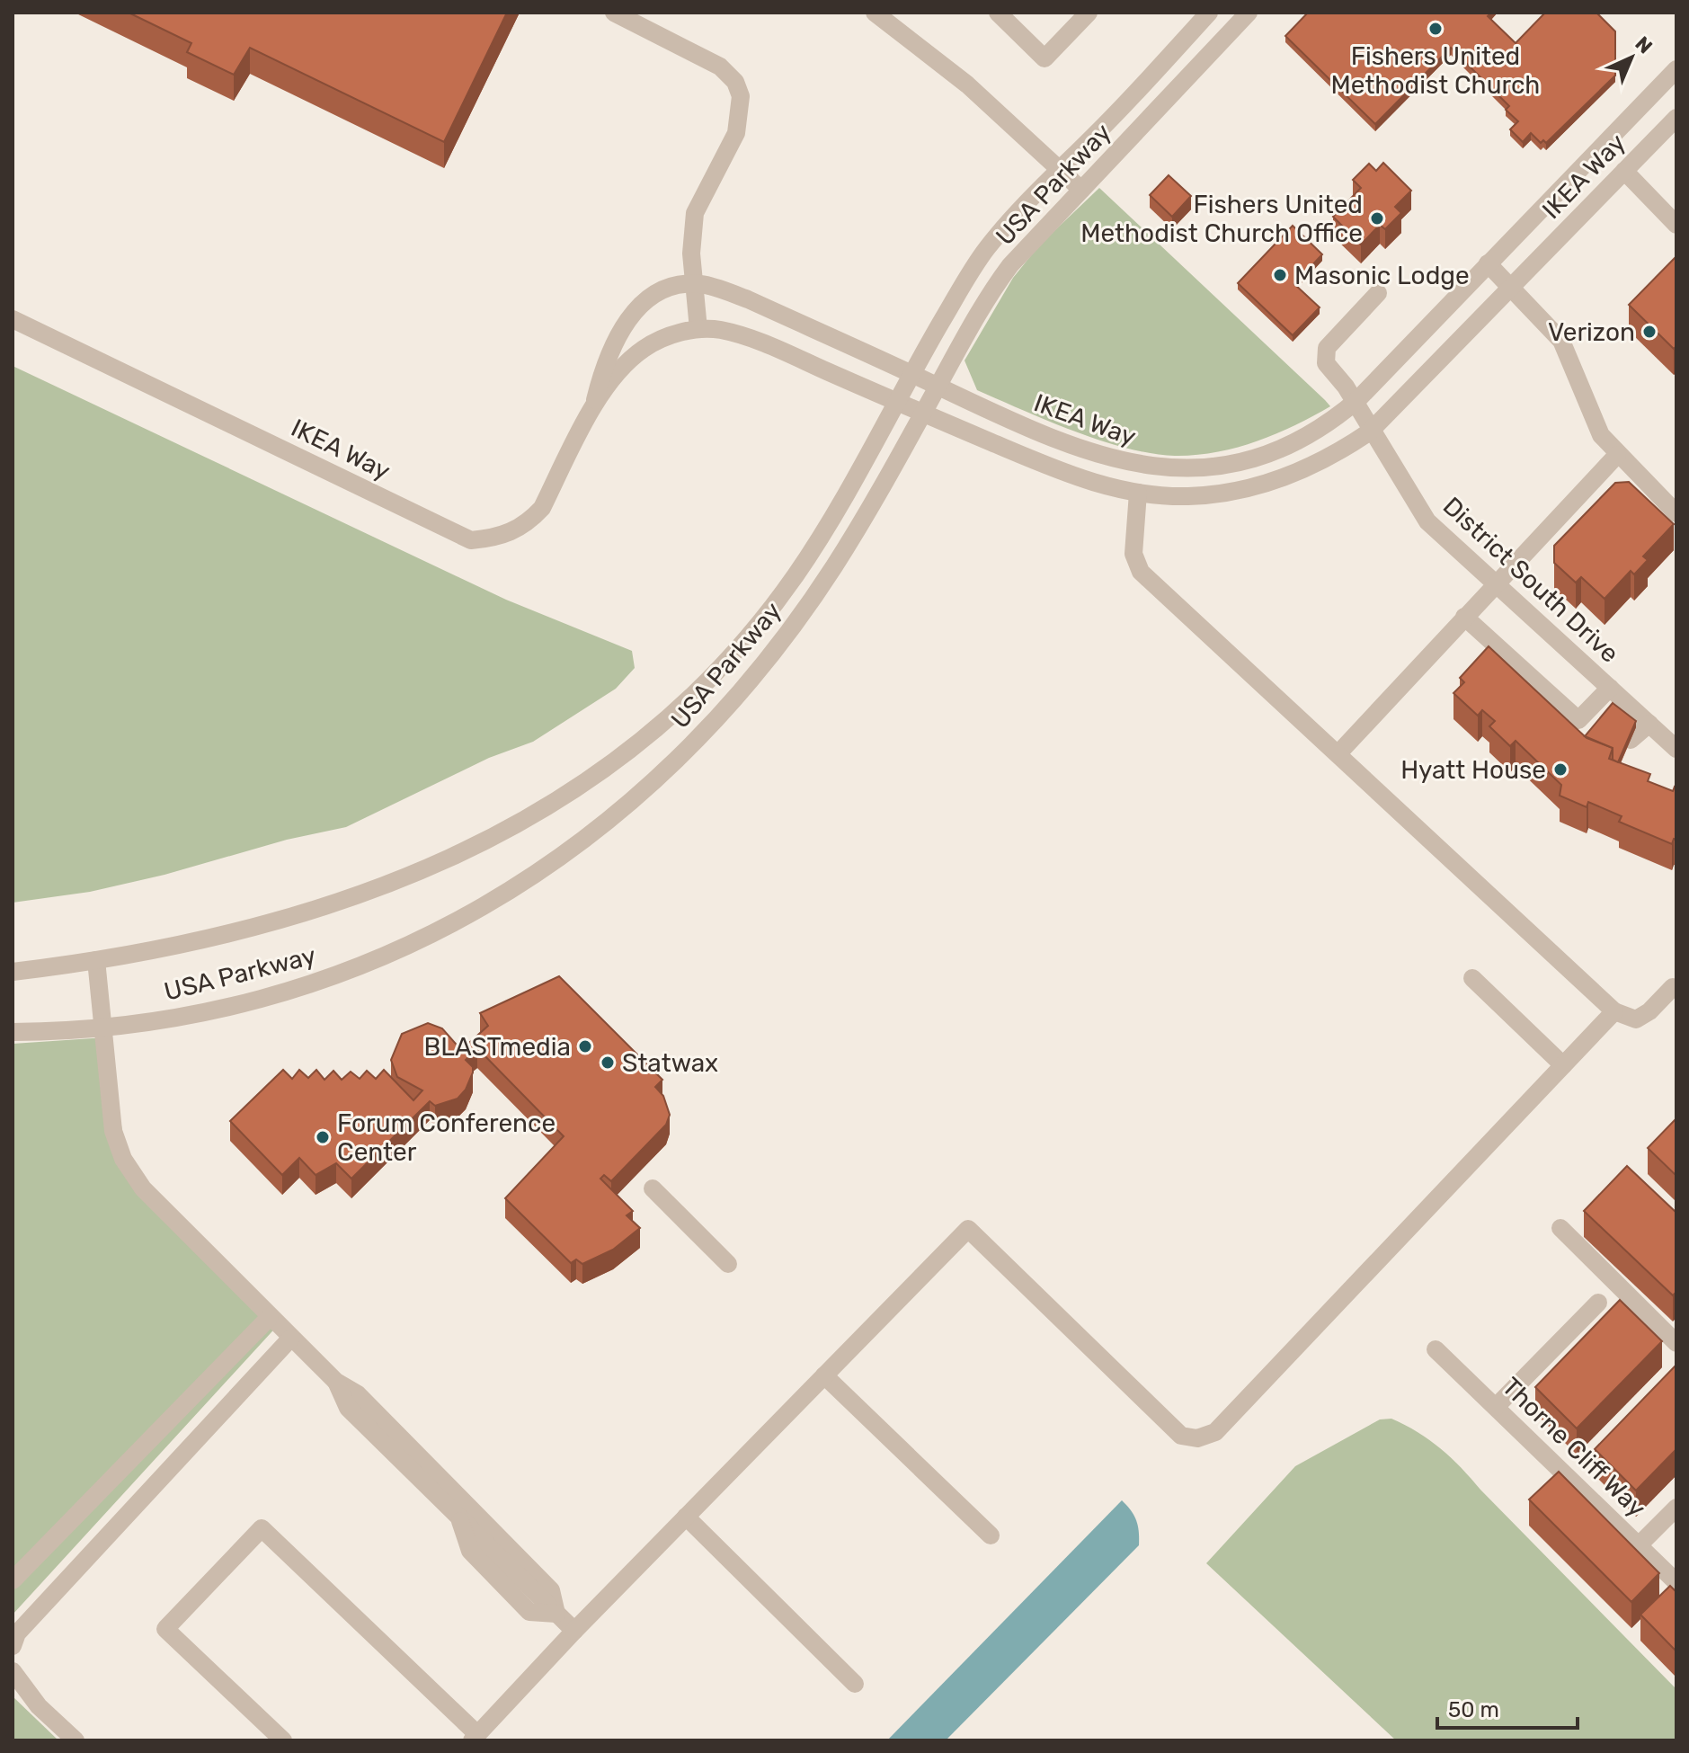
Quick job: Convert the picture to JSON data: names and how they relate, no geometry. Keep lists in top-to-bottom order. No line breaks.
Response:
{"streets":{"street":["IKEA Way","USA Parkway","District South Drive","Thorne Cliff Way"]},"crossings":[["IKEA Way","USA Parkway"],["IKEA Way","District South Drive"]],"places":["Fishers United Methodist Church","Fishers United Methodist Church Office","Masonic Lodge","Verizon","Hyatt House","BLASTmedia","Statwax","Forum Conference Center"],"scale_bar":"50 m","north":"top right"}
